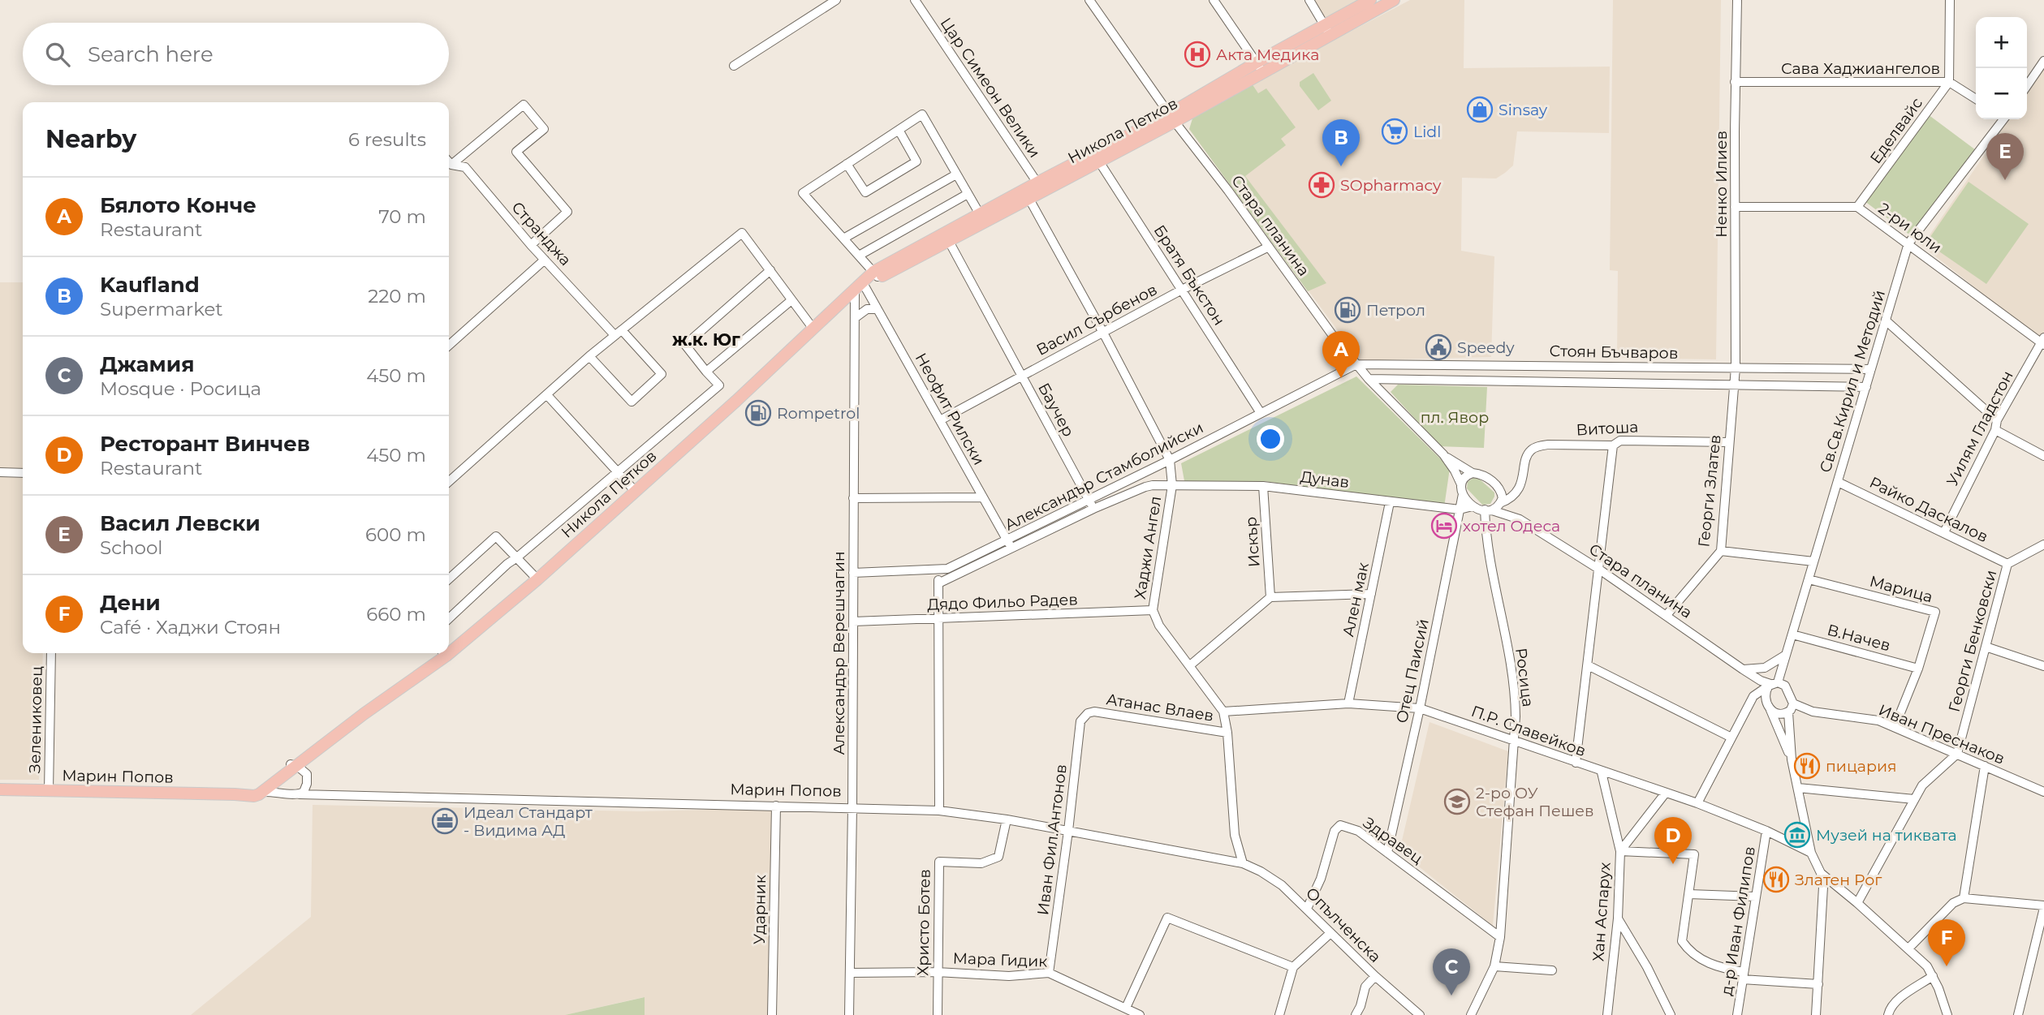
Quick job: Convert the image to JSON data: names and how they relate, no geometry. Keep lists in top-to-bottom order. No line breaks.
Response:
{"streets":{"main road":["Никола Петков","Марин Попов"],"street":["Сава Хаджиангелов","Цар Симеон Велики","Еделвайс","Ненко Илиев","Стара планина","2-ри юли","Странджа","Братя Бъкстон","Васил Сърбенов","Стоян Бъчваров","Св.Св.Кирил и Методий","Неофит Рилски","Баучер","Витоша","Уилям Гладстон","Александър Стамболийски","Дунав","Георги Златев","Райко Даскалов","Искър","Хаджи Ангел","Марица","Ален мак","Дядо Фильо Радев","В.Начев","Георги Бенковски","Александър Верешчагин","Отец Паисий","Росица","Атанас Влаев","Зелениковец","П.Р. Славейков","Иван Преснаков","Иван Фил.Антонов","Здравец","Ударник","Хан Аспарух","д-р Иван Филипов","Христо Ботев","Опълченска","Мара Гидик"]},"crossings":[["Сава Хаджиангелов","Еделвайс"],["Сава Хаджиангелов","Ненко Илиев"],["Цар Симеон Велики","Никола Петков"],["Никола Петков","Стара планина"],["Никола Петков","Братя Бъкстон"],["Никола Петков","Неофит Рилски"],["Никола Петков","Баучер"],["Никола Петков","Александър Верешчагин"],["Никола Петков","Марин Попов"],["Еделвайс","2-ри юли"],["Ненко Илиев","2-ри юли"],["Ненко Илиев","Стоян Бъчваров"],["Ненко Илиев","Георги Златев"],["Стара планина","Васил Сърбенов"],["Стара планина","Стоян Бъчваров"],["Стара планина","Св.Св.Кирил и Методий"],["Стара планина","Александър Стамболийски"],["Стара планина","Дунав"],["Стара планина","Георги Златев"],["Стара планина","Отец Паисий"],["Стара планина","Росица"],["Стара планина","Иван Преснаков"],["2-ри юли","Св.Св.Кирил и Методий"],["2-ри юли","Уилям Гладстон"],["Братя Бъкстон","Васил Сърбенов"],["Братя Бъкстон","Александър Стамболийски"],["Васил Сърбенов","Неофит Рилски"],["Васил Сърбенов","Баучер"],["Стоян Бъчваров","Св.Св.Кирил и Методий"],["Стоян Бъчваров","Александър Стамболийски"],["Стоян Бъчваров","Георги Златев"],["Св.Св.Кирил и Методий","Райко Даскалов"],["Св.Св.Кирил и Методий","Марица"],["Св.Св.Кирил и Методий","В.Начев"],["Св.Св.Кирил и Методий","П.Р. Славейков"],["Св.Св.Кирил и Методий","Иван Преснаков"],["Неофит Рилски","Александър Стамболийски"],["Неофит Рилски","Александър Верешчагин"],["Баучер","Александър Стамболийски"],["Витоша","Георги Златев"],["Уилям Гладстон","Райко Даскалов"],["Александър Стамболийски","Дунав"],["Александър Стамболийски","Хаджи Ангел"],["Александър Стамболийски","Александър Верешчагин"],["Дунав","Искър"],["Дунав","Хаджи Ангел"],["Дунав","Ален мак"],["Дунав","Отец Паисий"],["Дунав","Росица"],["Райко Даскалов","Георги Бенковски"],["Хаджи Ангел","Дядо Фильо Радев"],["Хаджи Ангел","Атанас Влаев"],["Хаджи Ангел","П.Р. Славейков"],["Хаджи Ангел","Марин Попов"],["Хаджи Ангел","Опълченска"],["Марица","В.Начев"],["Марица","Иван Преснаков"],["Ален мак","П.Р. Славейков"],["Дядо Фильо Радев","Александър Верешчагин"],["Георги Бенковски","Иван Преснаков"],["Александър Верешчагин","Марин Попов"],["Александър Верешчагин","Мара Гидик"],["Отец Паисий","Росица"],["Отец Паисий","П.Р. Славейков"],["Отец Паисий","Здравец"],["Росица","П.Р. Славейков"],["Росица","Здравец"],["Атанас Влаев","Иван Фил.Антонов"],["Зелениковец","Марин Попов"],["П.Р. Славейков","Хан Аспарух"],["П.Р. Славейков","д-р Иван Филипов"],["Марин Попов","Иван Фил.Антонов"],["Марин Попов","Ударник"],["Марин Попов","Христо Ботев"],["Марин Попов","Опълченска"],["Иван Фил.Антонов","Мара Гидик"],["Здравец","Опълченска"],["Христо Ботев","Мара Гидик"]],"districts":["ж.к. Юг"],"parks":["пл. Явор"],"places":{"hospital":["Акта Медика"],"shop":["Sinsay"],"supermarket":["Lidl"],"pharmacy":["SOpharmacy"],"fuel station":["Петрол","Rompetrol"],"public building":["Speedy"],"hotel":["хотел Одеса"],"restaurant":["пицария","Златен Рог"],"school or university":["2-ро ОУ Стефан Пешев"],"office":["Идеал Стандарт - Видима АД"],"museum":["Музей на тиквата"]},"page":{"map_buttons":["+","−"],"search":"Search here","heading":["Nearby","6 results"],"pins":["B","E","A","D","F","C"],"list":[{"mark":"A","name":"Бялото Конче","note":"Restaurant","value":"70 m"},{"mark":"B","name":"Kaufland","note":"Supermarket","value":"220 m"},{"mark":"C","name":"Джамия","note":"Mosque · Росица","value":"450 m"},{"mark":"D","name":"Ресторант Винчев","note":"Restaurant","value":"450 m"},{"mark":"E","name":"Васил Левски","note":"School","value":"600 m"},{"mark":"F","name":"Дени","note":"Café · Хаджи Стоян","value":"660 m"}]}}
